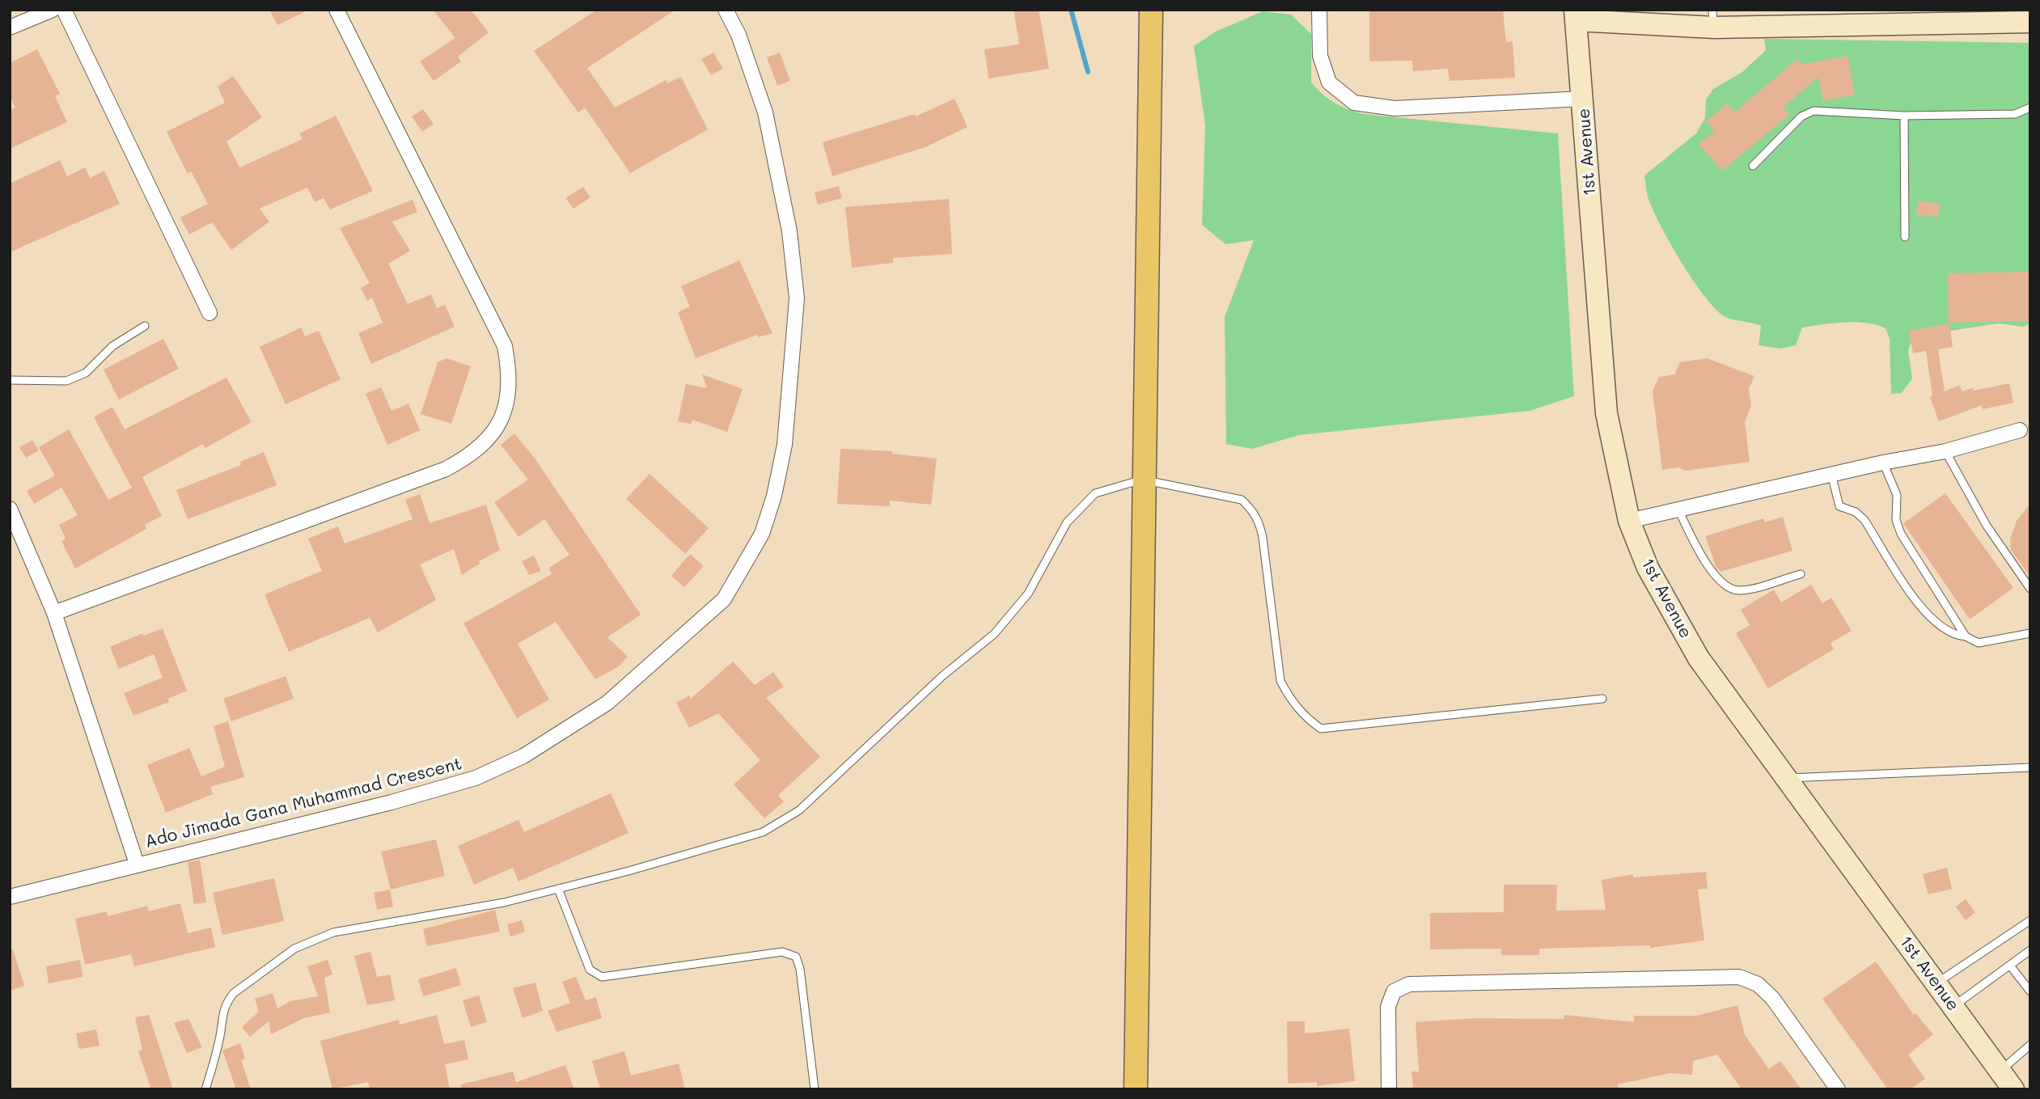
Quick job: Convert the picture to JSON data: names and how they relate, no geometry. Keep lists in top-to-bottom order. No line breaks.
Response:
{"streets":{"street":["1st Avenue","Ado Jimada Gana Muhammad Crescent"]}}
